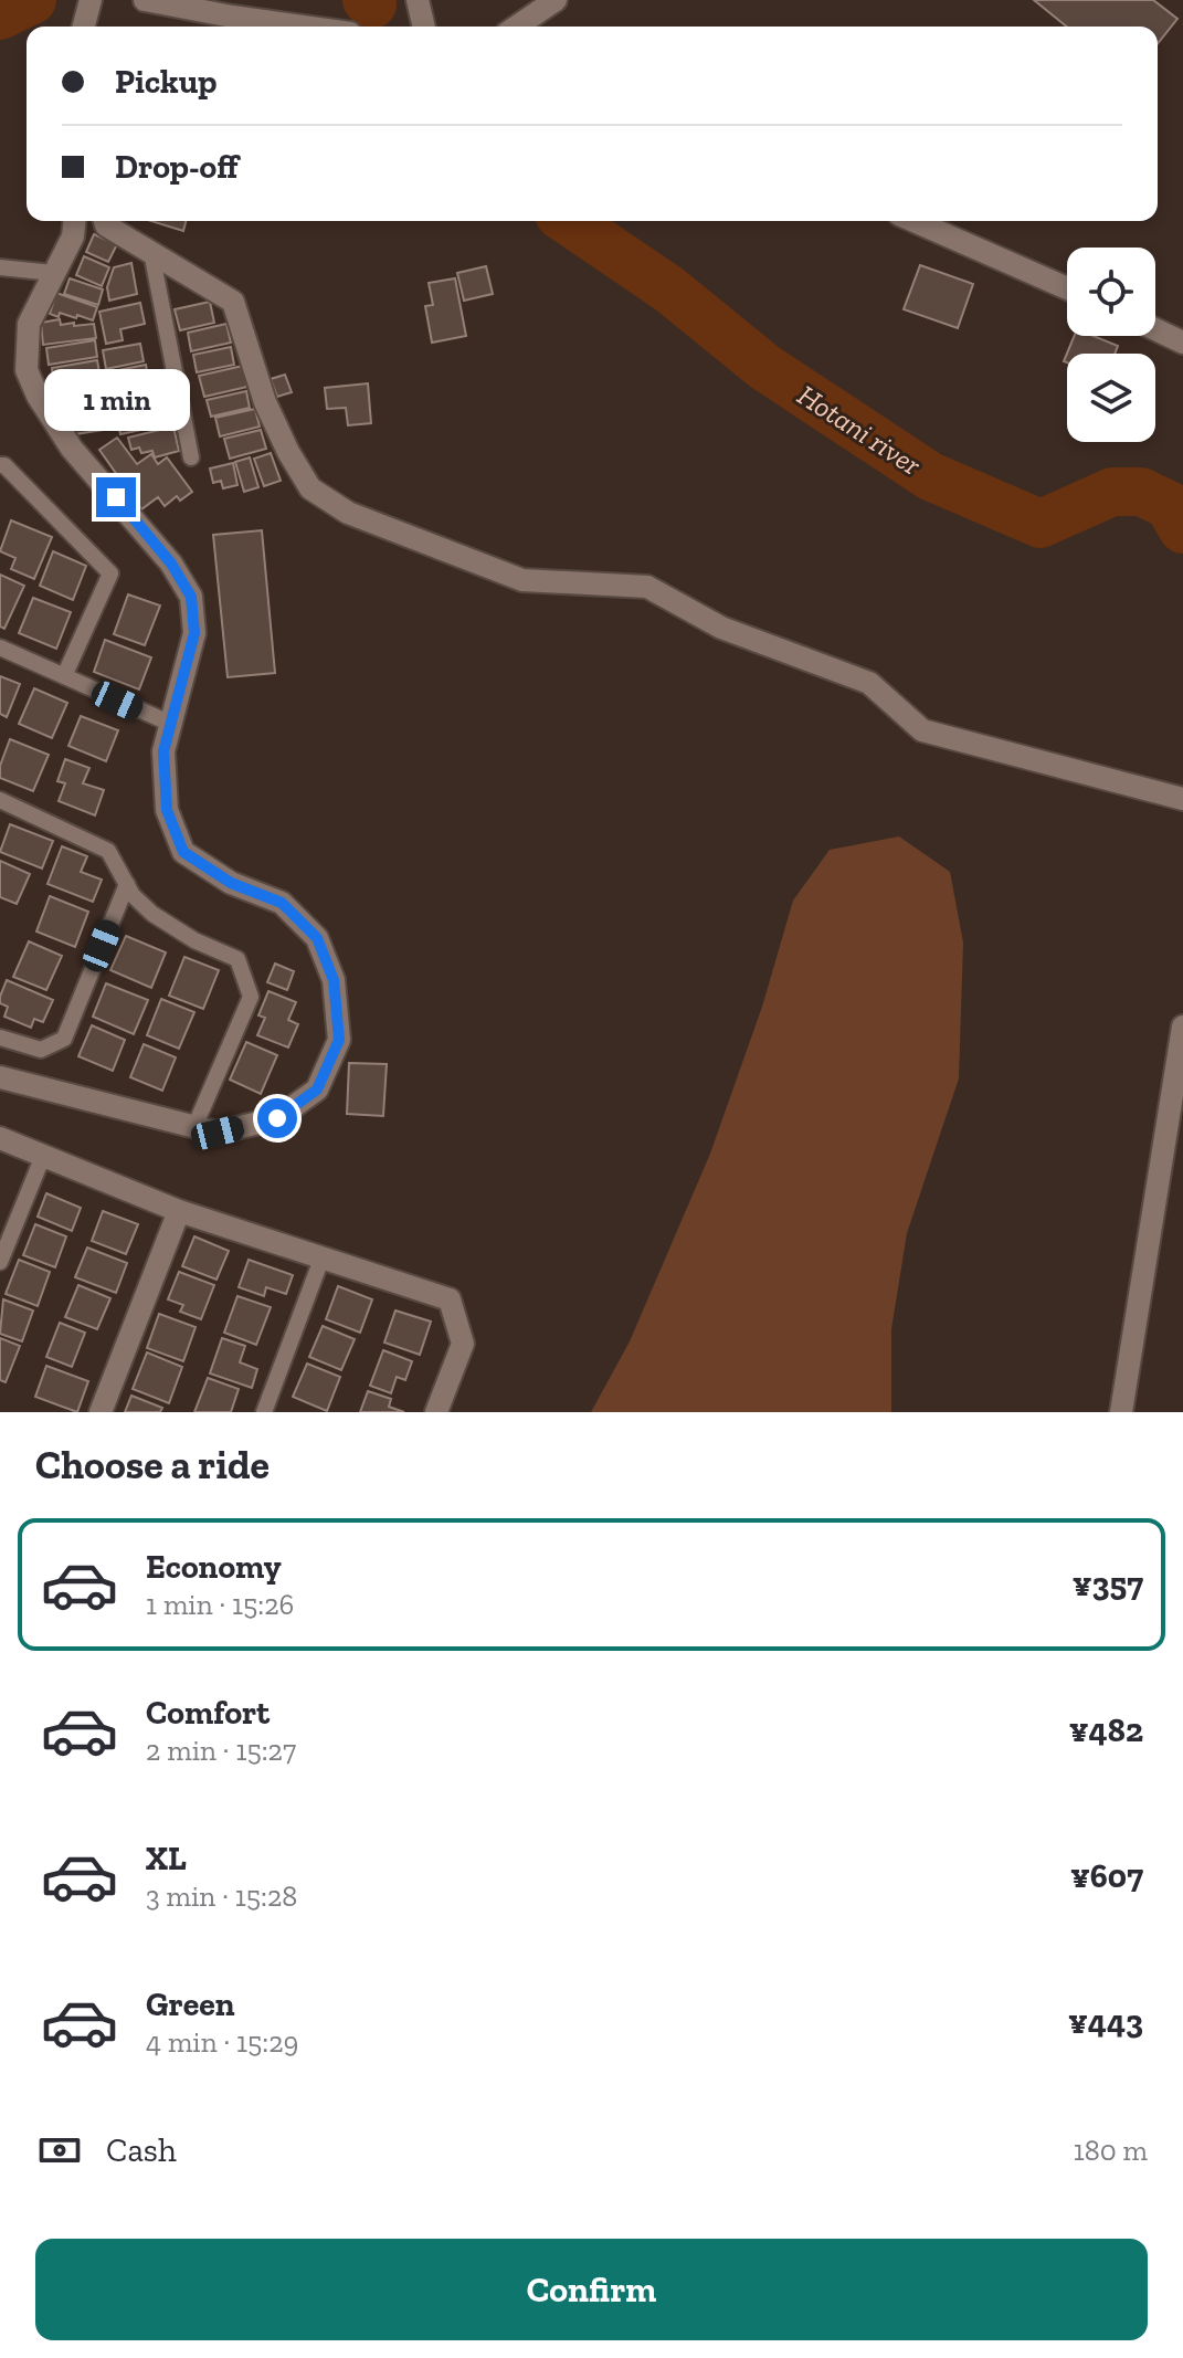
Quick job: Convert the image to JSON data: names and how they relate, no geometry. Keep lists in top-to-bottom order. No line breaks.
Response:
{"water":["Hotani river"],"page":{"banner":["Pickup","Drop-off"],"bubble":"1 min","heading":"Choose a ride","list":[{"name":"Economy","note":"1 min · 15:26","value":"¥357"},{"name":"Comfort","note":"2 min · 15:27","value":"¥482"},{"name":"XL","note":"3 min · 15:28","value":"¥607"},{"name":"Green","note":"4 min · 15:29","value":"¥443"}],"pay":["Cash","180 m"],"buttons":"Confirm"}}
